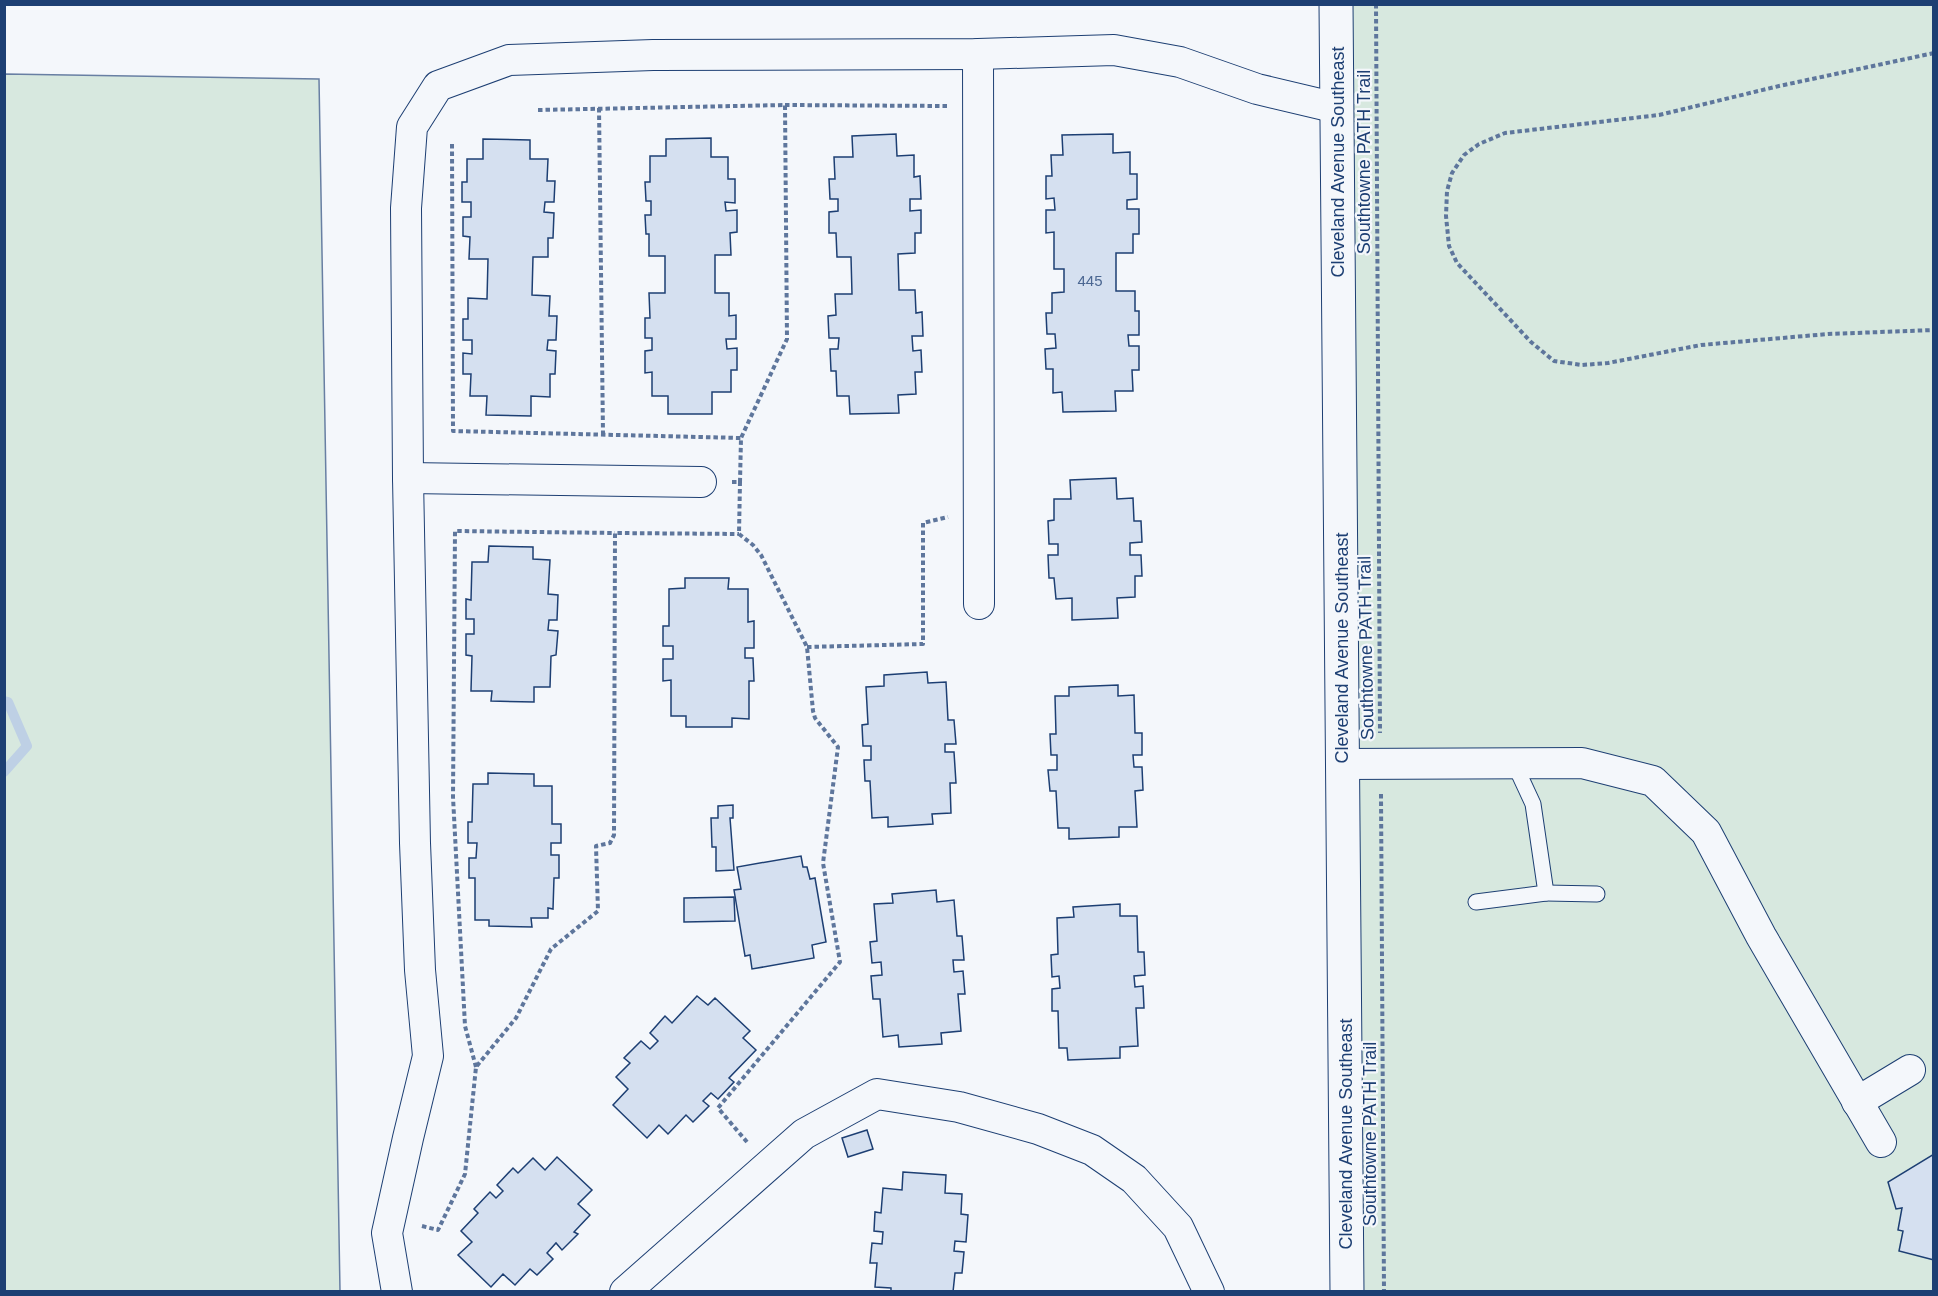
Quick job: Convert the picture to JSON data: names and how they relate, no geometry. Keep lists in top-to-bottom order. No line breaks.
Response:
{"streets":{"main road":["Cleveland Avenue Southeast"],"path":["Southtowne PATH Trail"]},"house_numbers":["445"]}
